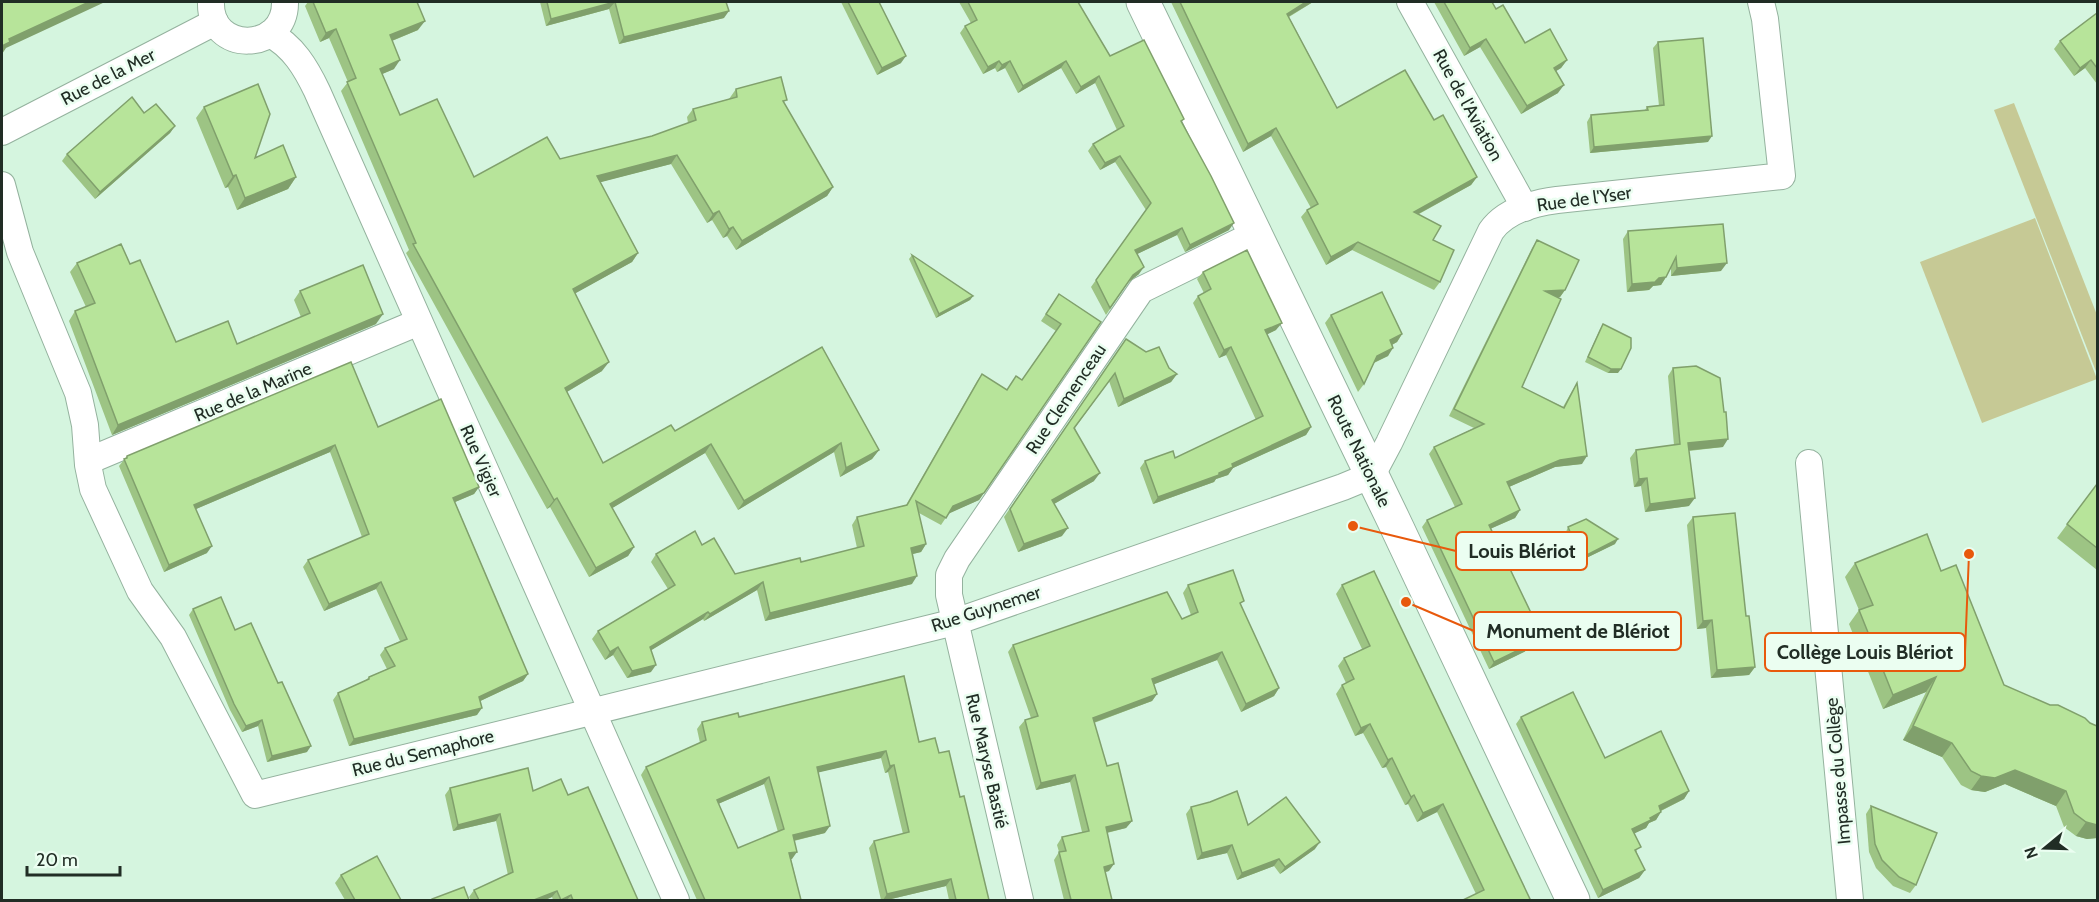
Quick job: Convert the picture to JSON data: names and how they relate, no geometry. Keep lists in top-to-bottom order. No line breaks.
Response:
{"streets":{"main road":["Route Nationale"],"street":["Rue de la Mer","Rue de l'Aviation","Rue de l'Yser","Rue de la Marine","Rue Clemenceau","Rue Vigier","Rue Guynemer","Rue du Semaphore","Rue Maryse Bastié","Impasse du Collège"]},"crossings":[["Rue de l'Aviation","Rue de l'Yser"],["Rue de l'Yser","Route Nationale"],["Rue de l'Yser","Rue Guynemer"],["Rue de la Marine","Rue Vigier"],["Rue de la Marine","Rue du Semaphore"],["Rue Clemenceau","Route Nationale"],["Rue Clemenceau","Rue Guynemer"],["Rue Clemenceau","Rue Maryse Bastié"],["Route Nationale","Rue Guynemer"],["Rue Vigier","Rue Guynemer"],["Rue Vigier","Rue du Semaphore"],["Rue Guynemer","Rue du Semaphore"],["Rue Guynemer","Rue Maryse Bastié"]],"places":["Louis Blériot","Collège Louis Blériot","Monument de Blériot"],"scale_bar":"20 m","north":"left"}
